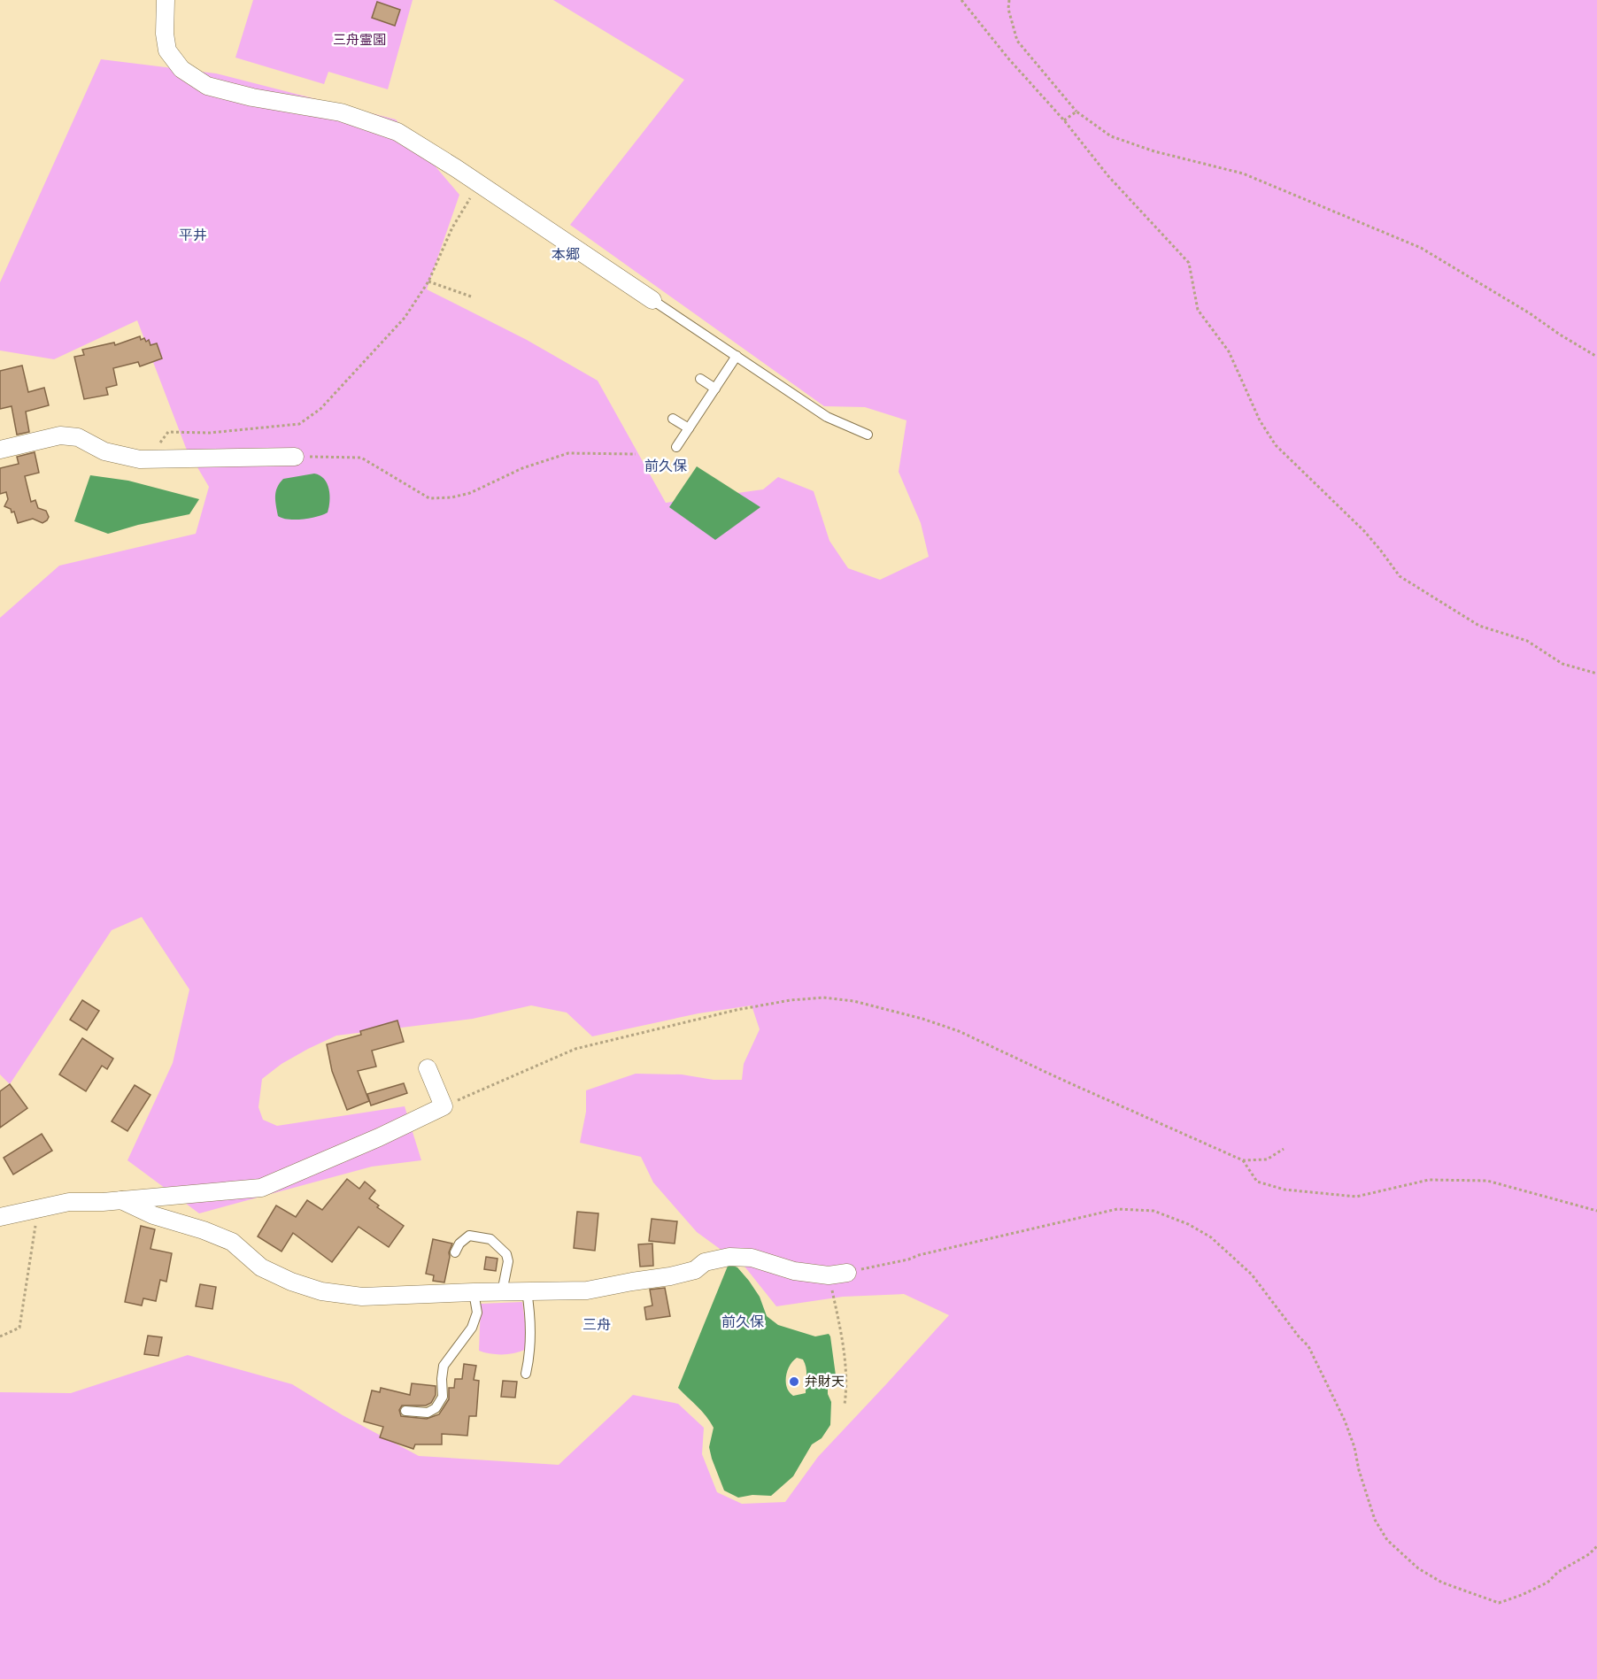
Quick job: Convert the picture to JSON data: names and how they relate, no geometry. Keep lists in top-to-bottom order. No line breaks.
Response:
{"districts":["平井","本郷","前久保","前久保","三舟"],"parks":["三舟霊園"],"places":["弁財天"]}
